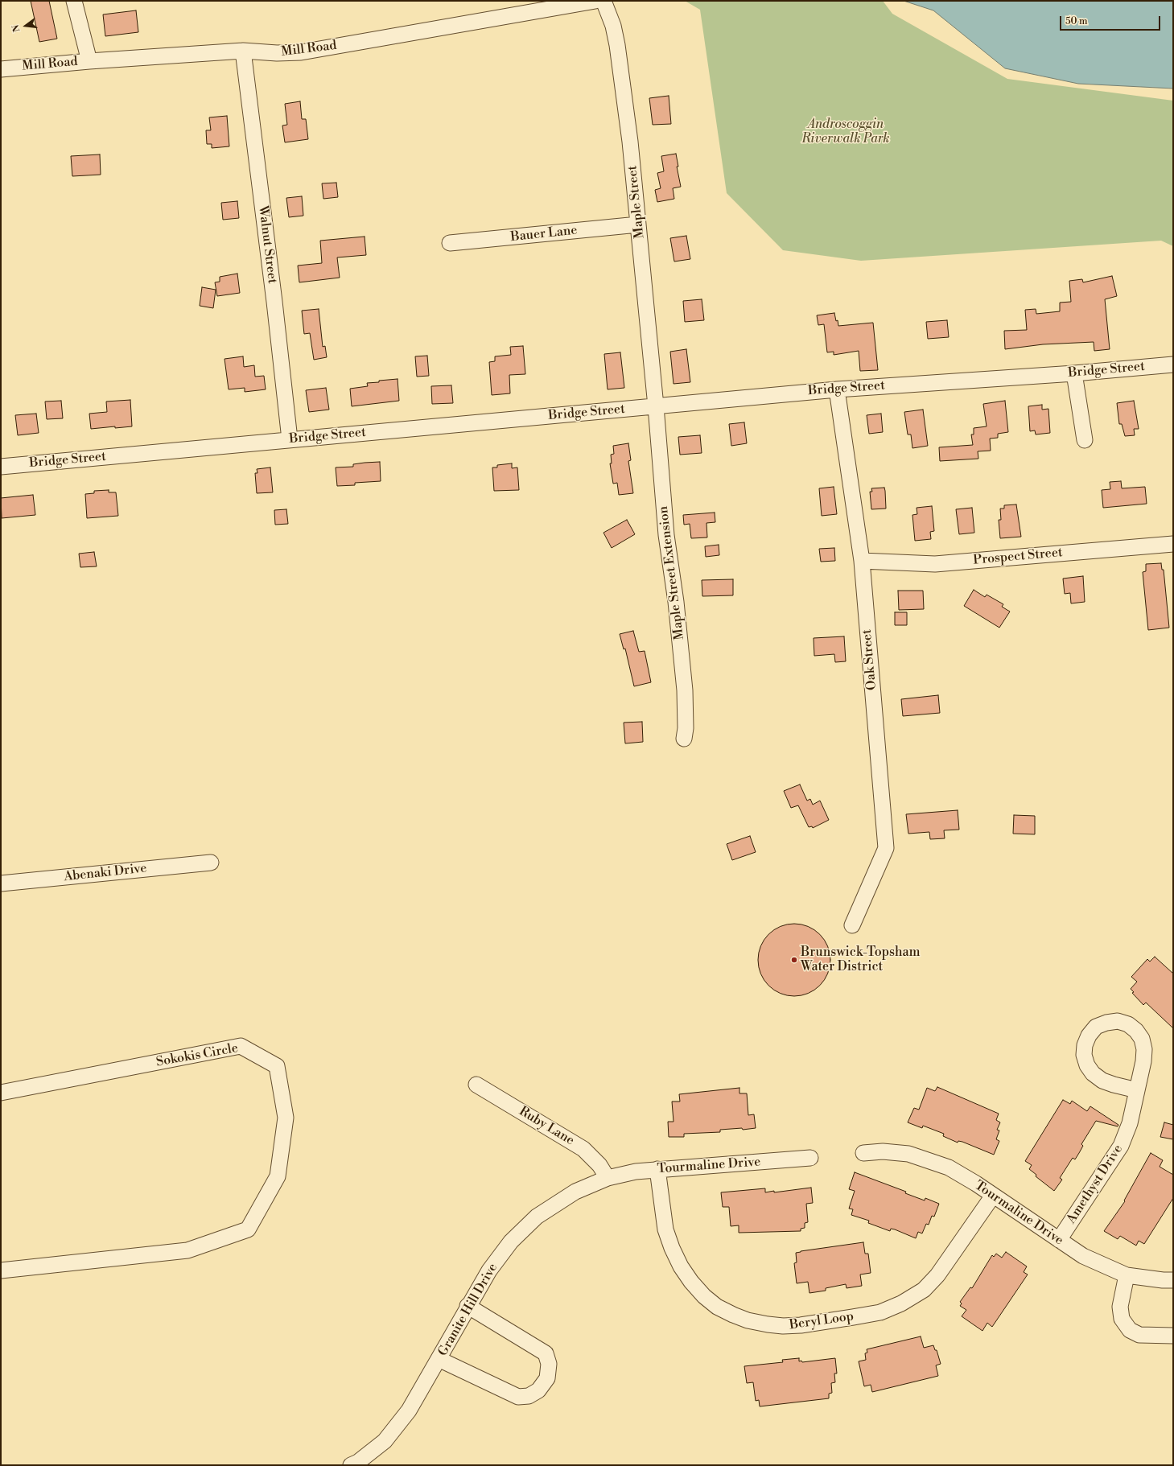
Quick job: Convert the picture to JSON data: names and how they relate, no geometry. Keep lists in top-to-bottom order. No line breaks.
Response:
{"streets":{"street":["Mill Road","Maple Street","Bauer Lane","Walnut Street","Bridge Street","Prospect Street","Maple Street Extension","Oak Street","Abenaki Drive","Sokokis Circle","Ruby Lane","Tourmaline Drive","Amethyst Drive","Granite Hill Drive","Beryl Loop"]},"crossings":[["Mill Road","Walnut Street"],["Maple Street","Bauer Lane"],["Maple Street","Bridge Street"],["Maple Street","Maple Street Extension"],["Walnut Street","Bridge Street"],["Bridge Street","Maple Street Extension"],["Bridge Street","Oak Street"],["Prospect Street","Oak Street"],["Ruby Lane","Tourmaline Drive"],["Ruby Lane","Granite Hill Drive"],["Tourmaline Drive","Amethyst Drive"],["Tourmaline Drive","Granite Hill Drive"],["Tourmaline Drive","Beryl Loop"]],"parks":["Androscoggin Riverwalk Park"],"places":["Brunswick-Topsham Water District"],"scale_bar":"50 m","north":"left"}
